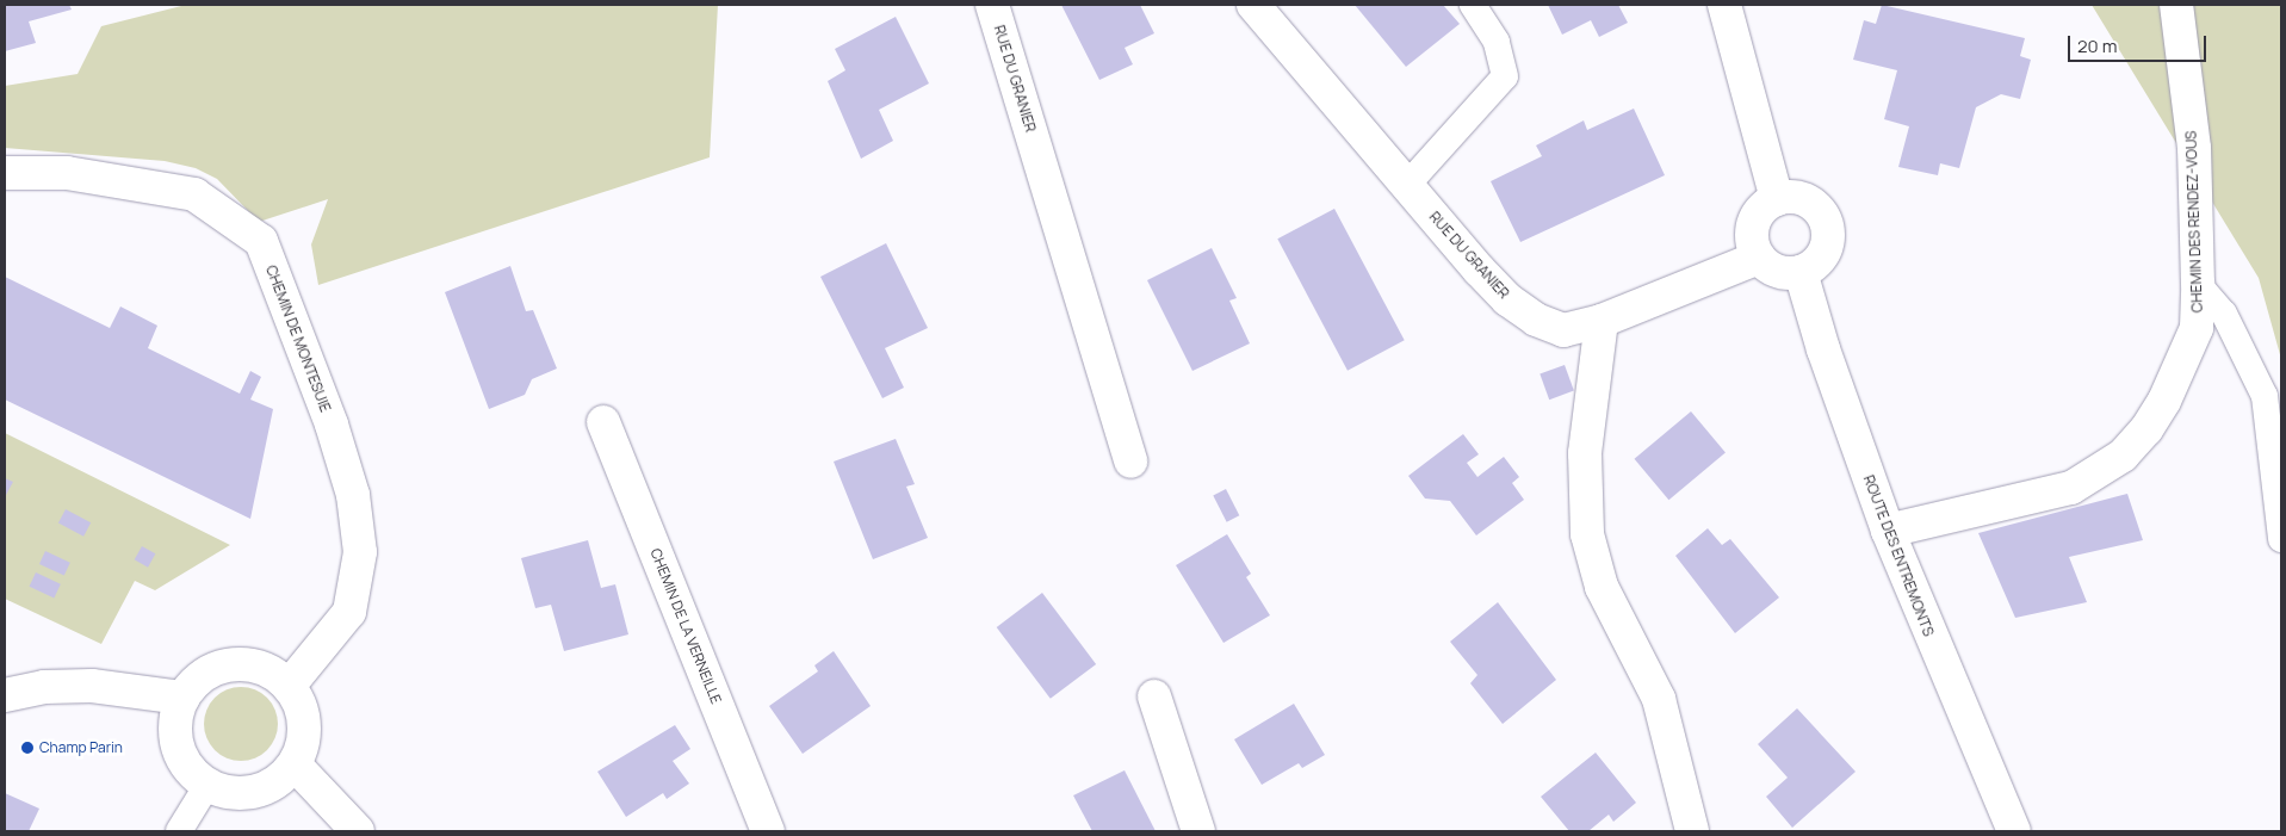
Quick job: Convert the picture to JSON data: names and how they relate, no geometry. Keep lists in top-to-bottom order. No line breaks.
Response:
{"streets":{"street":["RUE DU GRANIER","CHEMIN DES RENDEZ-VOUS","CHEMIN DE MONTESUIE","ROUTE DES ENTREMONTS","CHEMIN DE LA VERNEILLE"]},"crossings":[["RUE DU GRANIER","ROUTE DES ENTREMONTS"],["CHEMIN DES RENDEZ-VOUS","ROUTE DES ENTREMONTS"]],"places":["Champ Parin"],"scale_bar":"20 m"}
